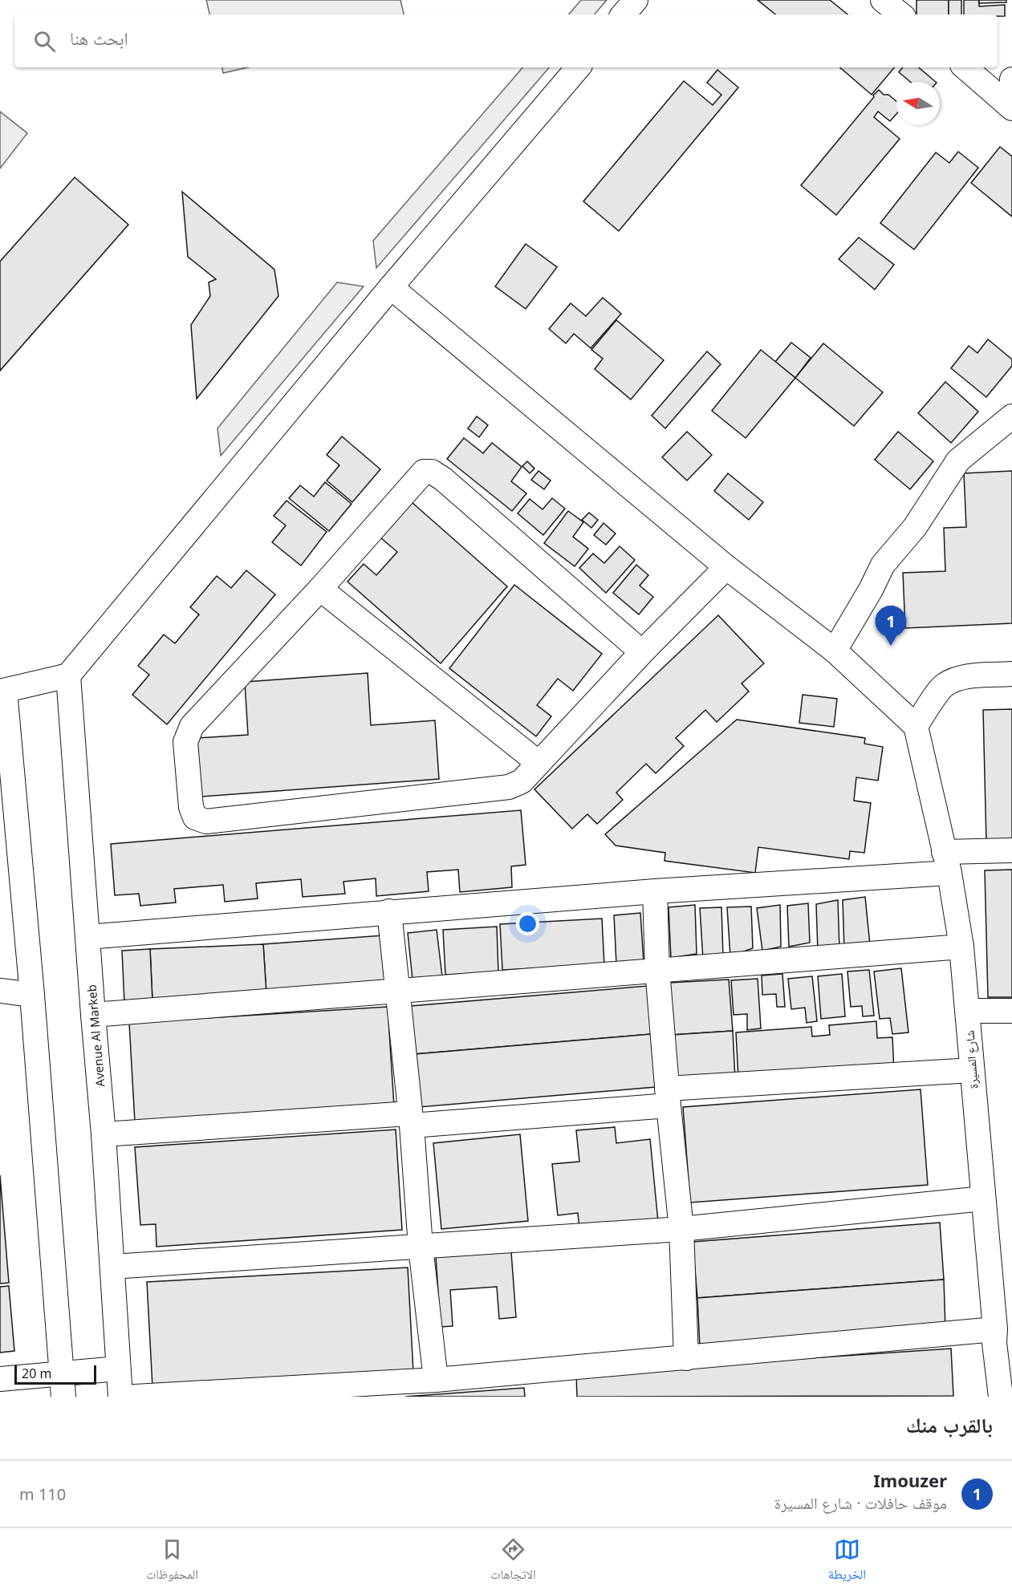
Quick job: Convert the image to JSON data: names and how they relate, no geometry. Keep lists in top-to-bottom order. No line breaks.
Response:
{"streets":{"street":["Avenue Al Markeb","شارع المسيرة"]},"scale_bar":"20 m","north":"left","page":{"search":"ابحث هنا","pins":"1","scale":"20 m","heading":"بالقرب منك","list":[{"mark":"1","name":"Imouzer","note":"موقف حافلات · شارع المسيرة","value":"110 m"}],"nav":["الخريطة","الاتجاهات","المحفوظات"]}}
